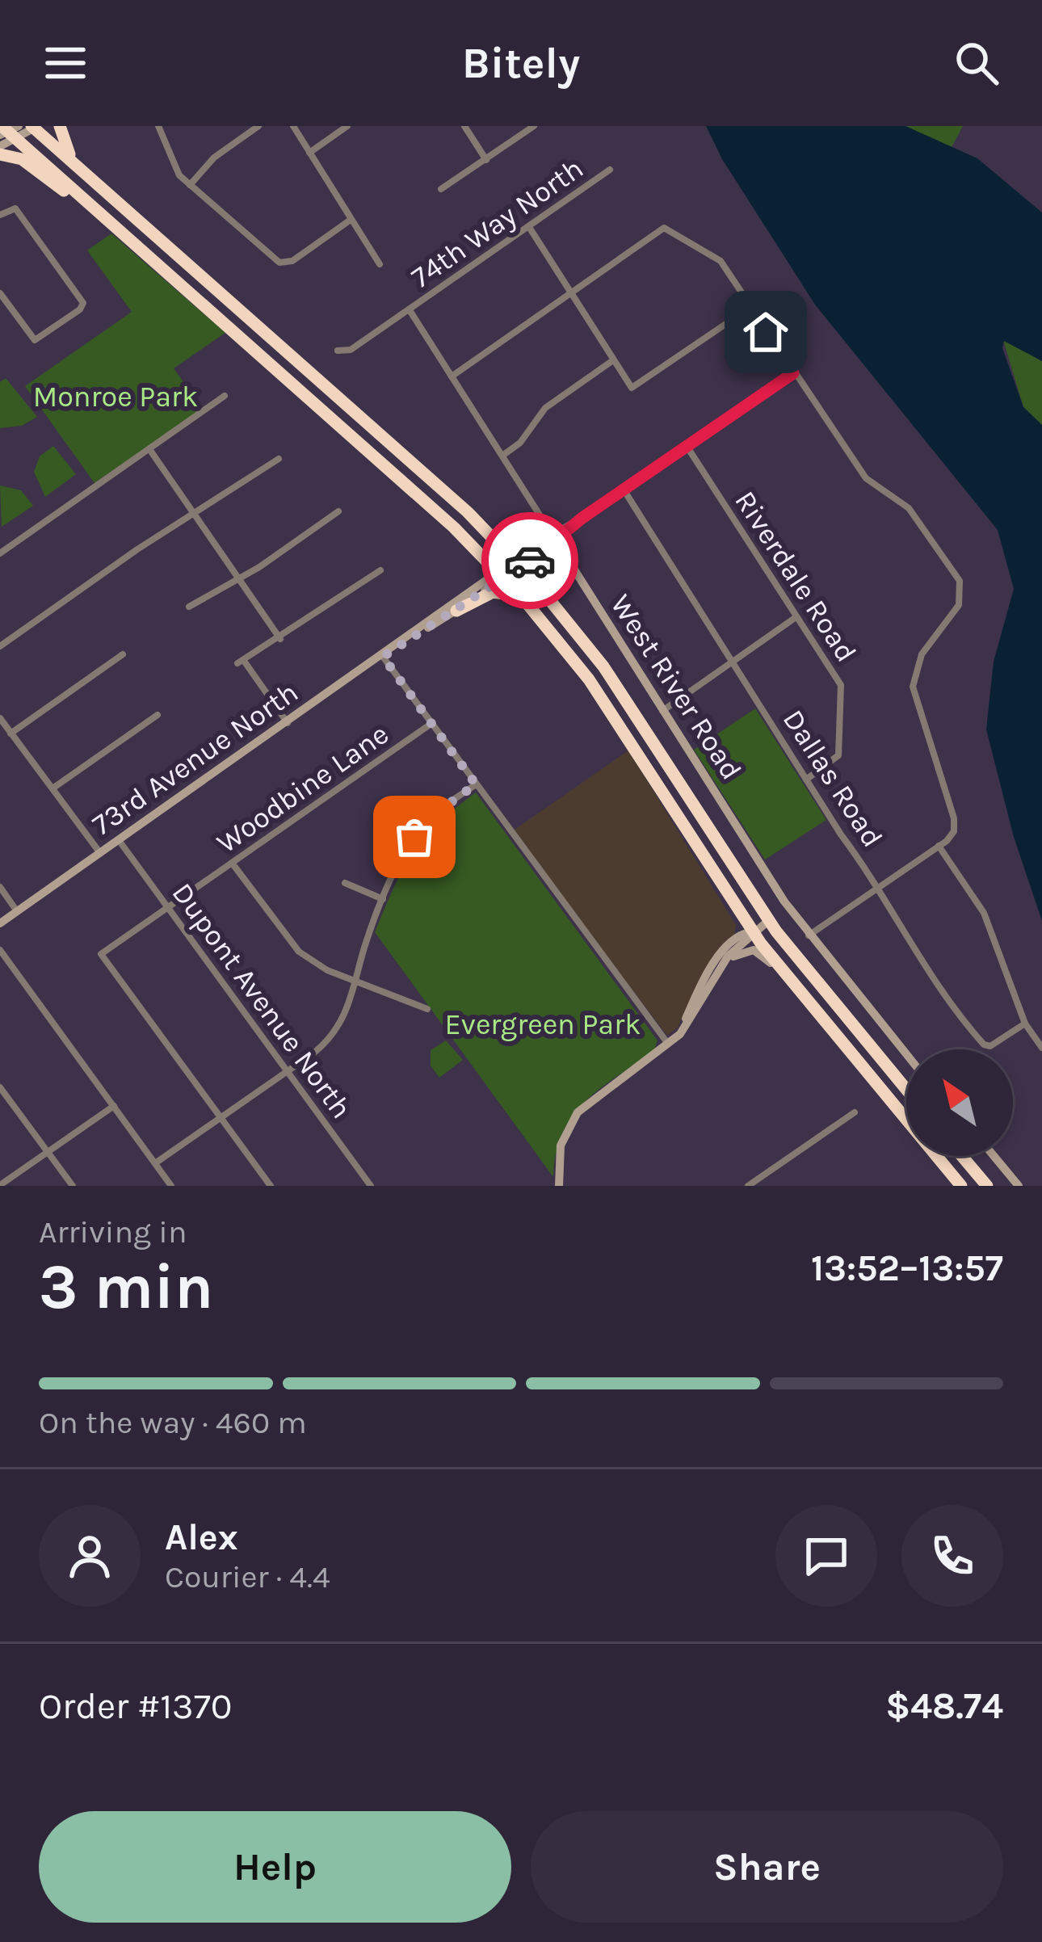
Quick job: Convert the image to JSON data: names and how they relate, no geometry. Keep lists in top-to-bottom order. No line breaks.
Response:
{"streets":{"street":["74th Way North","Riverdale Road","West River Road","73rd Avenue North","Dallas Road","Woodbine Lane","Dupont Avenue North"]},"crossings":[["74th Way North","West River Road"],["Riverdale Road","73rd Avenue North"],["Riverdale Road","Dallas Road"],["West River Road","73rd Avenue North"],["73rd Avenue North","Dallas Road"],["73rd Avenue North","Dupont Avenue North"],["Woodbine Lane","Dupont Avenue North"]],"parks":["Monroe Park","Evergreen Park"],"north":"top left","page":{"header":"Bitely","heading":["3 min","Arriving in","13:52–13:57"],"panel":["Alex","Courier · 4.4","Order #1370","$48.74"],"bar":"On the way · 460 m","buttons":["Help","Share"]}}
